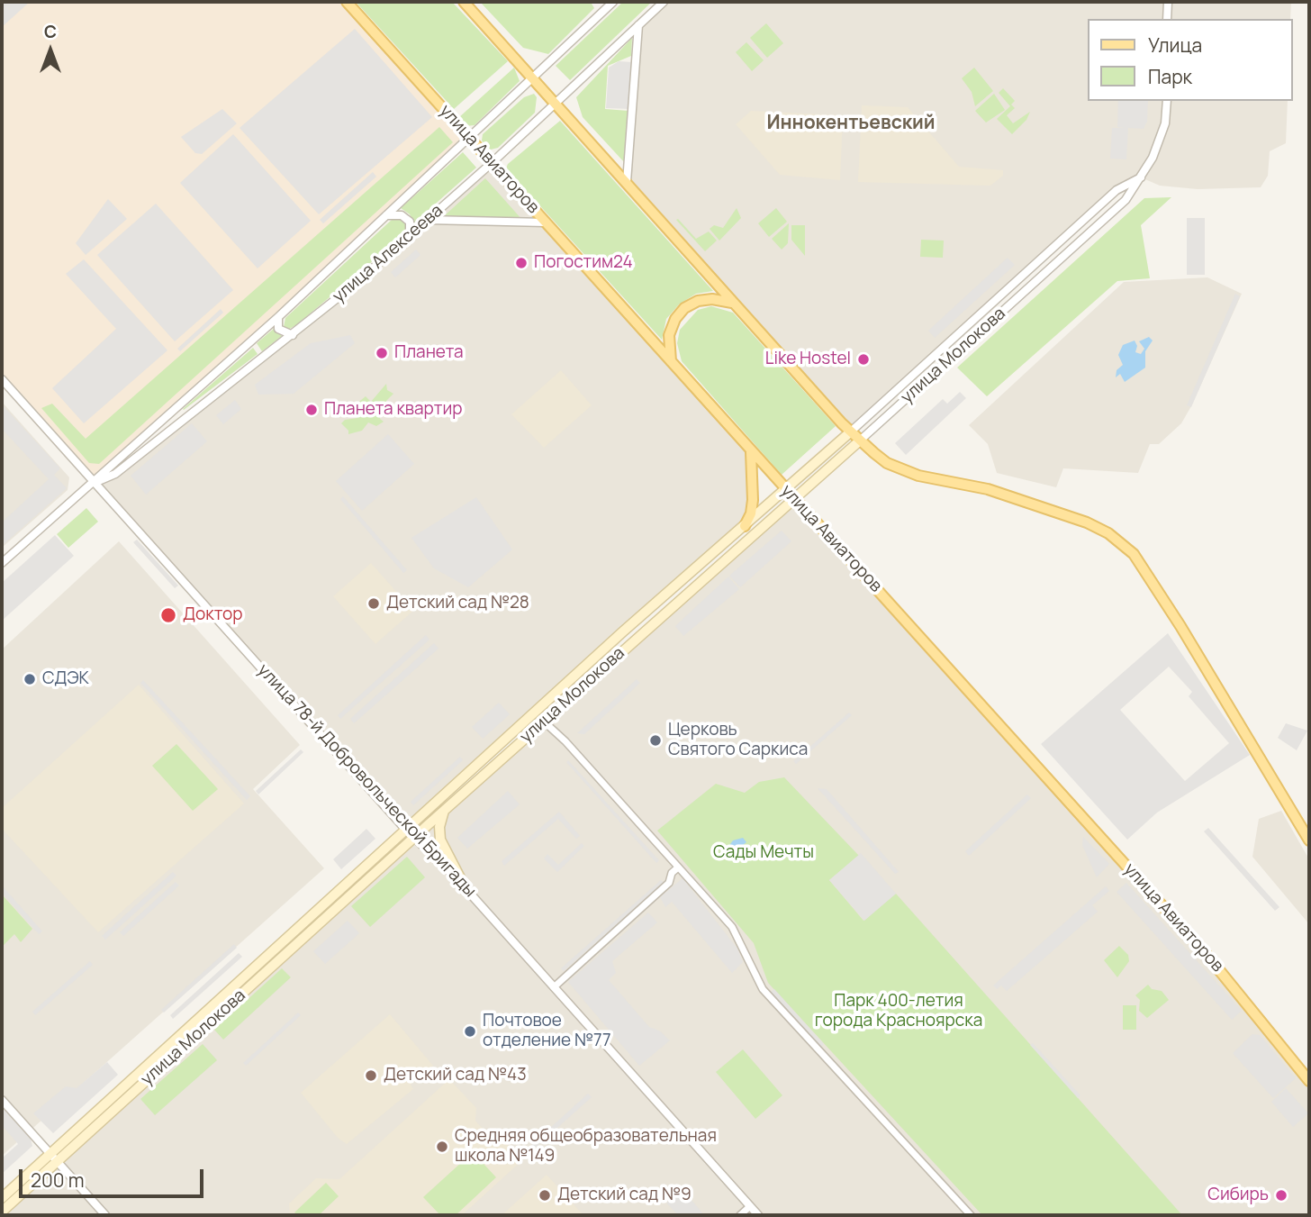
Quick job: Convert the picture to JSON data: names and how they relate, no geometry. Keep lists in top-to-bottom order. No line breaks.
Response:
{"streets":{"main road":["улица Авиаторов","улица Молокова"],"street":["улица Алексеева","улица 78-й Добровольческой Бригады"]},"crossings":[["улица Авиаторов","улица Алексеева"],["улица Авиаторов","улица Молокова"],["улица Алексеева","улица 78-й Добровольческой Бригады"],["улица Молокова","улица 78-й Добровольческой Бригады"]],"districts":["Иннокентьевский"],"parks":["Сады Мечты","Парк 400-летия города Красноярска"],"places":["Погостим24","Планета","Like Hostel","Планета квартир","Детский сад №28","Доктор","СДЭК","Церковь Святого Саркиса","Почтовое отделение №77","Детский сад №43","Средняя общеобразовательная школа №149","Детский сад №9","Сибирь"],"legend":["Улица","Парк"],"scale_bar":"200 m","north":"top"}
